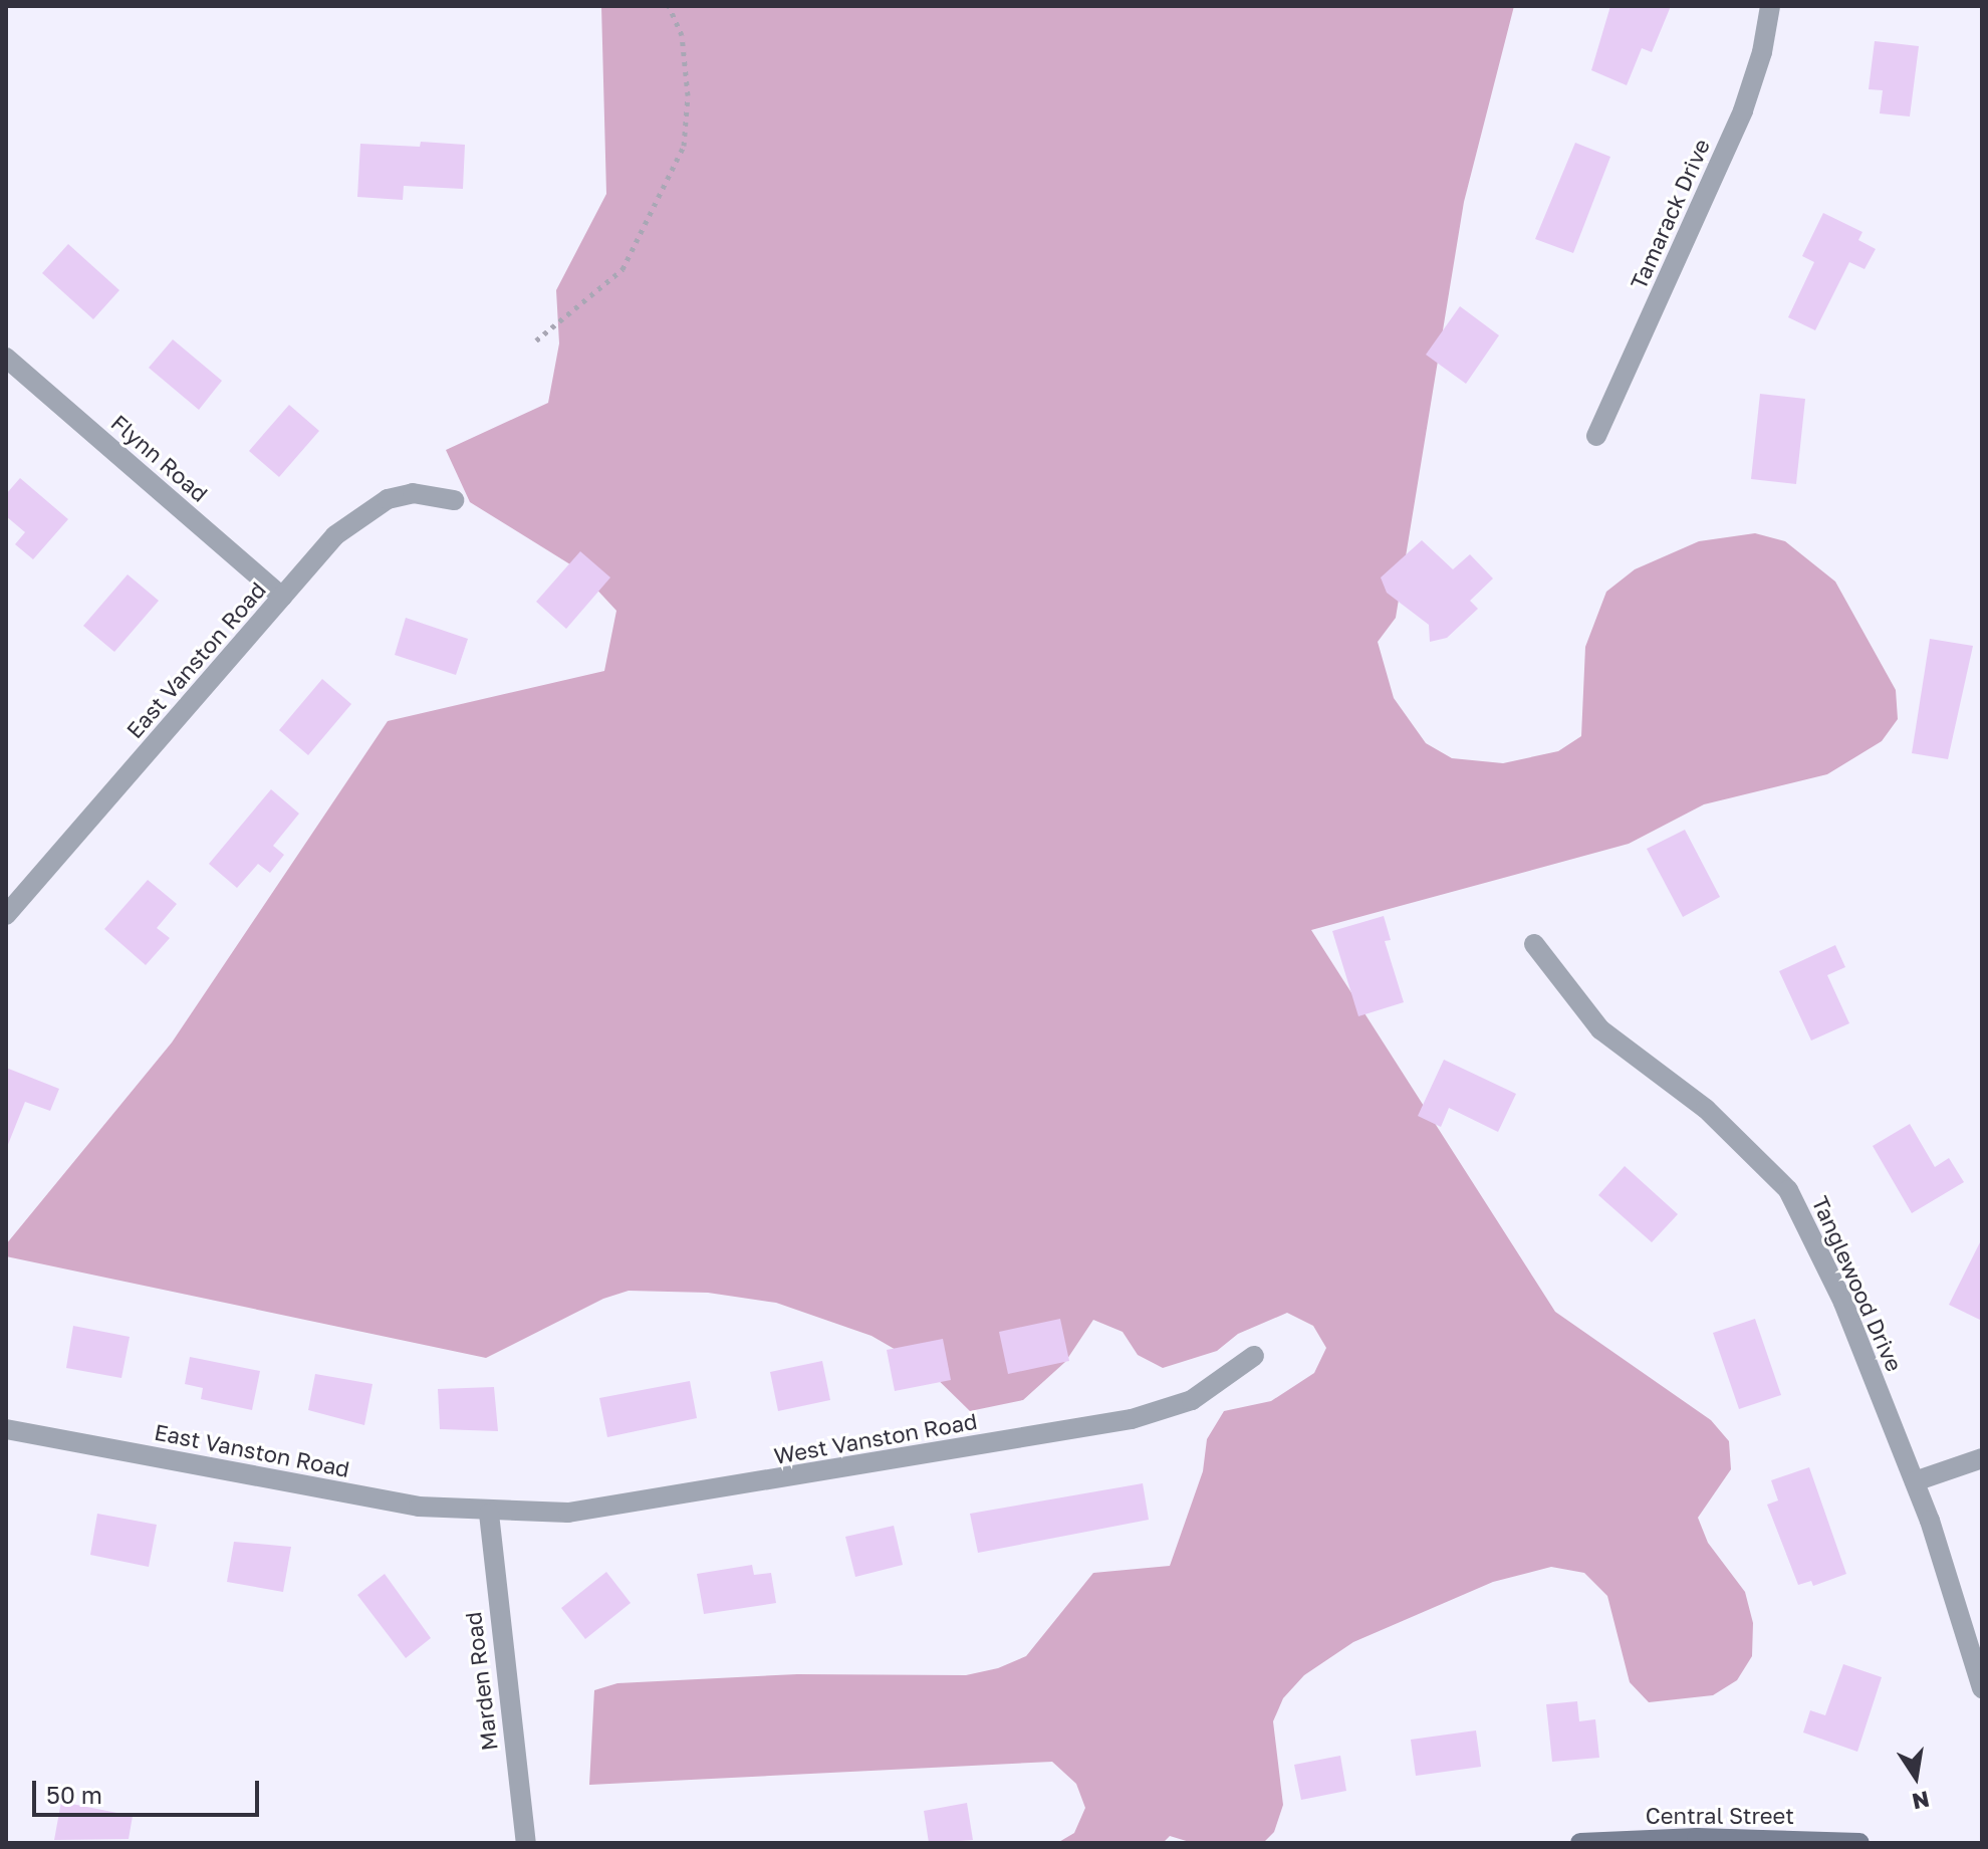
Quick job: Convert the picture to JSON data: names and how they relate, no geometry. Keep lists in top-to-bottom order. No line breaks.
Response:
{"streets":{"main road":["Central Street"],"street":["Tamarack Drive","Flynn Road","East Vanston Road","Tanglewood Drive","West Vanston Road","Marden Road"]},"crossings":[["Flynn Road","East Vanston Road"],["East Vanston Road","West Vanston Road"],["East Vanston Road","Marden Road"],["West Vanston Road","Marden Road"]],"scale_bar":"50 m","north":"bottom"}
